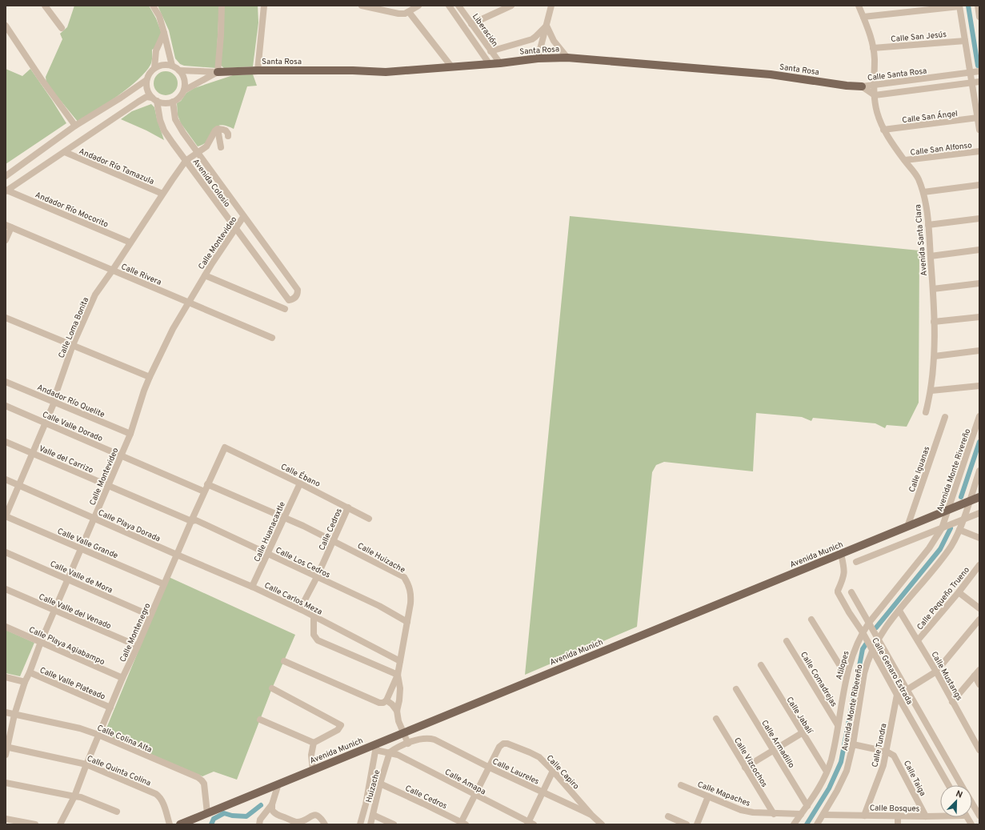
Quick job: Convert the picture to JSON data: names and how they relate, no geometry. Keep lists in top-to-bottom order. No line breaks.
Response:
{"streets":{"main road":["Santa Rosa","Avenida Munich"],"street":["Liberación","Calle San Jesús","Calle Santa Rosa","Calle San Ángel","Calle San Alfonso","Andador Río Tamazula","Avenida Colosio","Andador Río Mocorito","Avenida Santa Clara","Calle Montevideo","Calle Rivera","Calle Loma Bonita","Andador Río Quelite","Calle Valle Dorado","Valle del Carrizo","Calle Iguanas","Avenida Monte Rivereño","Calle Ébano","Calle Playa Dorada","Calle Cedros","Calle Huanacaxtle","Calle Valle Grande","Calle Huizache","Calle Los Cedros","Calle Valle de Mora","Calle Carlos Meza","Calle Pequeño Trueno","Calle Valle del Venado","Calle Montenegro","Calle Playa Agiabampo","Atilopes","Calle Genaro Estrada","Calle Mustangs","Calle Comadrejas","Calle Valle Plateado","Avenida Monte Ribereño","Calle Jabalí","Calle Colina Alta","Calle Armadillo","Calle Tundra","Calle Vizcochos","Calle Quinta Colina","Calle Laureles","Calle Capiro","Calle Taiga","Calle Amapa","Huizache","Calle Mapaches","Calle Bosques"]},"crossings":[["Liberación","Santa Rosa"],["Calle San Jesús","Avenida Santa Clara"],["Santa Rosa","Calle Santa Rosa"],["Calle Santa Rosa","Avenida Santa Clara"],["Calle San Ángel","Avenida Santa Clara"],["Calle San Alfonso","Avenida Santa Clara"],["Andador Río Tamazula","Calle Loma Bonita"],["Avenida Colosio","Calle Montevideo"],["Avenida Colosio","Calle Loma Bonita"],["Andador Río Mocorito","Calle Loma Bonita"],["Calle Montevideo","Calle Rivera"],["Calle Montevideo","Andador Río Quelite"],["Calle Montevideo","Calle Valle Dorado"],["Calle Montevideo","Valle del Carrizo"],["Calle Montevideo","Calle Playa Dorada"],["Calle Montevideo","Calle Valle Grande"],["Calle Montevideo","Calle Valle de Mora"],["Calle Montevideo","Calle Valle del Venado"],["Calle Montevideo","Calle Playa Agiabampo"],["Calle Montevideo","Calle Valle Plateado"],["Calle Montevideo","Calle Colina Alta"],["Calle Montevideo","Calle Quinta Colina"],["Calle Rivera","Calle Loma Bonita"],["Calle Loma Bonita","Andador Río Quelite"],["Calle Loma Bonita","Calle Valle Dorado"],["Calle Loma Bonita","Valle del Carrizo"],["Calle Loma Bonita","Calle Playa Dorada"],["Calle Loma Bonita","Calle Valle Grande"],["Calle Valle Dorado","Calle Montenegro"],["Valle del Carrizo","Calle Los Cedros"],["Valle del Carrizo","Calle Montenegro"],["Calle Iguanas","Avenida Munich"],["Avenida Monte Rivereño","Avenida Munich"],["Avenida Monte Rivereño","Atilopes"],["Calle Ébano","Calle Cedros"],["Calle Ébano","Calle Huanacaxtle"],["Calle Ébano","Calle Montenegro"],["Calle Playa Dorada","Calle Carlos Meza"],["Calle Playa Dorada","Calle Montenegro"],["Calle Cedros","Calle Huizache"],["Calle Cedros","Calle Los Cedros"],["Calle Cedros","Calle Carlos Meza"],["Calle Cedros","Huizache"],["Calle Huanacaxtle","Calle Huizache"],["Calle Huanacaxtle","Calle Los Cedros"],["Calle Huanacaxtle","Calle Carlos Meza"],["Calle Valle Grande","Calle Montenegro"],["Avenida Munich","Calle Huizache"],["Avenida Munich","Calle Genaro Estrada"],["Avenida Munich","Calle Colina Alta"],["Avenida Munich","Calle Amapa"],["Avenida Munich","Huizache"],["Calle Huizache","Calle Los Cedros"],["Calle Huizache","Calle Carlos Meza"],["Calle Huizache","Calle Montenegro"],["Calle Huizache","Calle Laureles"],["Calle Los Cedros","Calle Montenegro"],["Calle Valle de Mora","Calle Montenegro"],["Calle Carlos Meza","Calle Montenegro"],["Calle Pequeño Trueno","Calle Mustangs"],["Calle Valle del Venado","Calle Montenegro"],["Calle Montenegro","Calle Playa Agiabampo"],["Calle Montenegro","Calle Valle Plateado"],["Calle Montenegro","Calle Colina Alta"],["Calle Montenegro","Calle Quinta Colina"],["Atilopes","Calle Genaro Estrada"],["Atilopes","Calle Comadrejas"],["Atilopes","Calle Jabalí"],["Atilopes","Calle Armadillo"],["Atilopes","Calle Mapaches"],["Calle Genaro Estrada","Avenida Monte Ribereño"],["Calle Genaro Estrada","Calle Tundra"],["Calle Mustangs","Avenida Monte Ribereño"],["Avenida Monte Ribereño","Calle Bosques"],["Calle Tundra","Calle Taiga"],["Calle Tundra","Calle Bosques"],["Calle Vizcochos","Calle Mapaches"],["Calle Laureles","Calle Capiro"],["Calle Taiga","Calle Bosques"],["Calle Amapa","Huizache"]],"north":"top right"}
